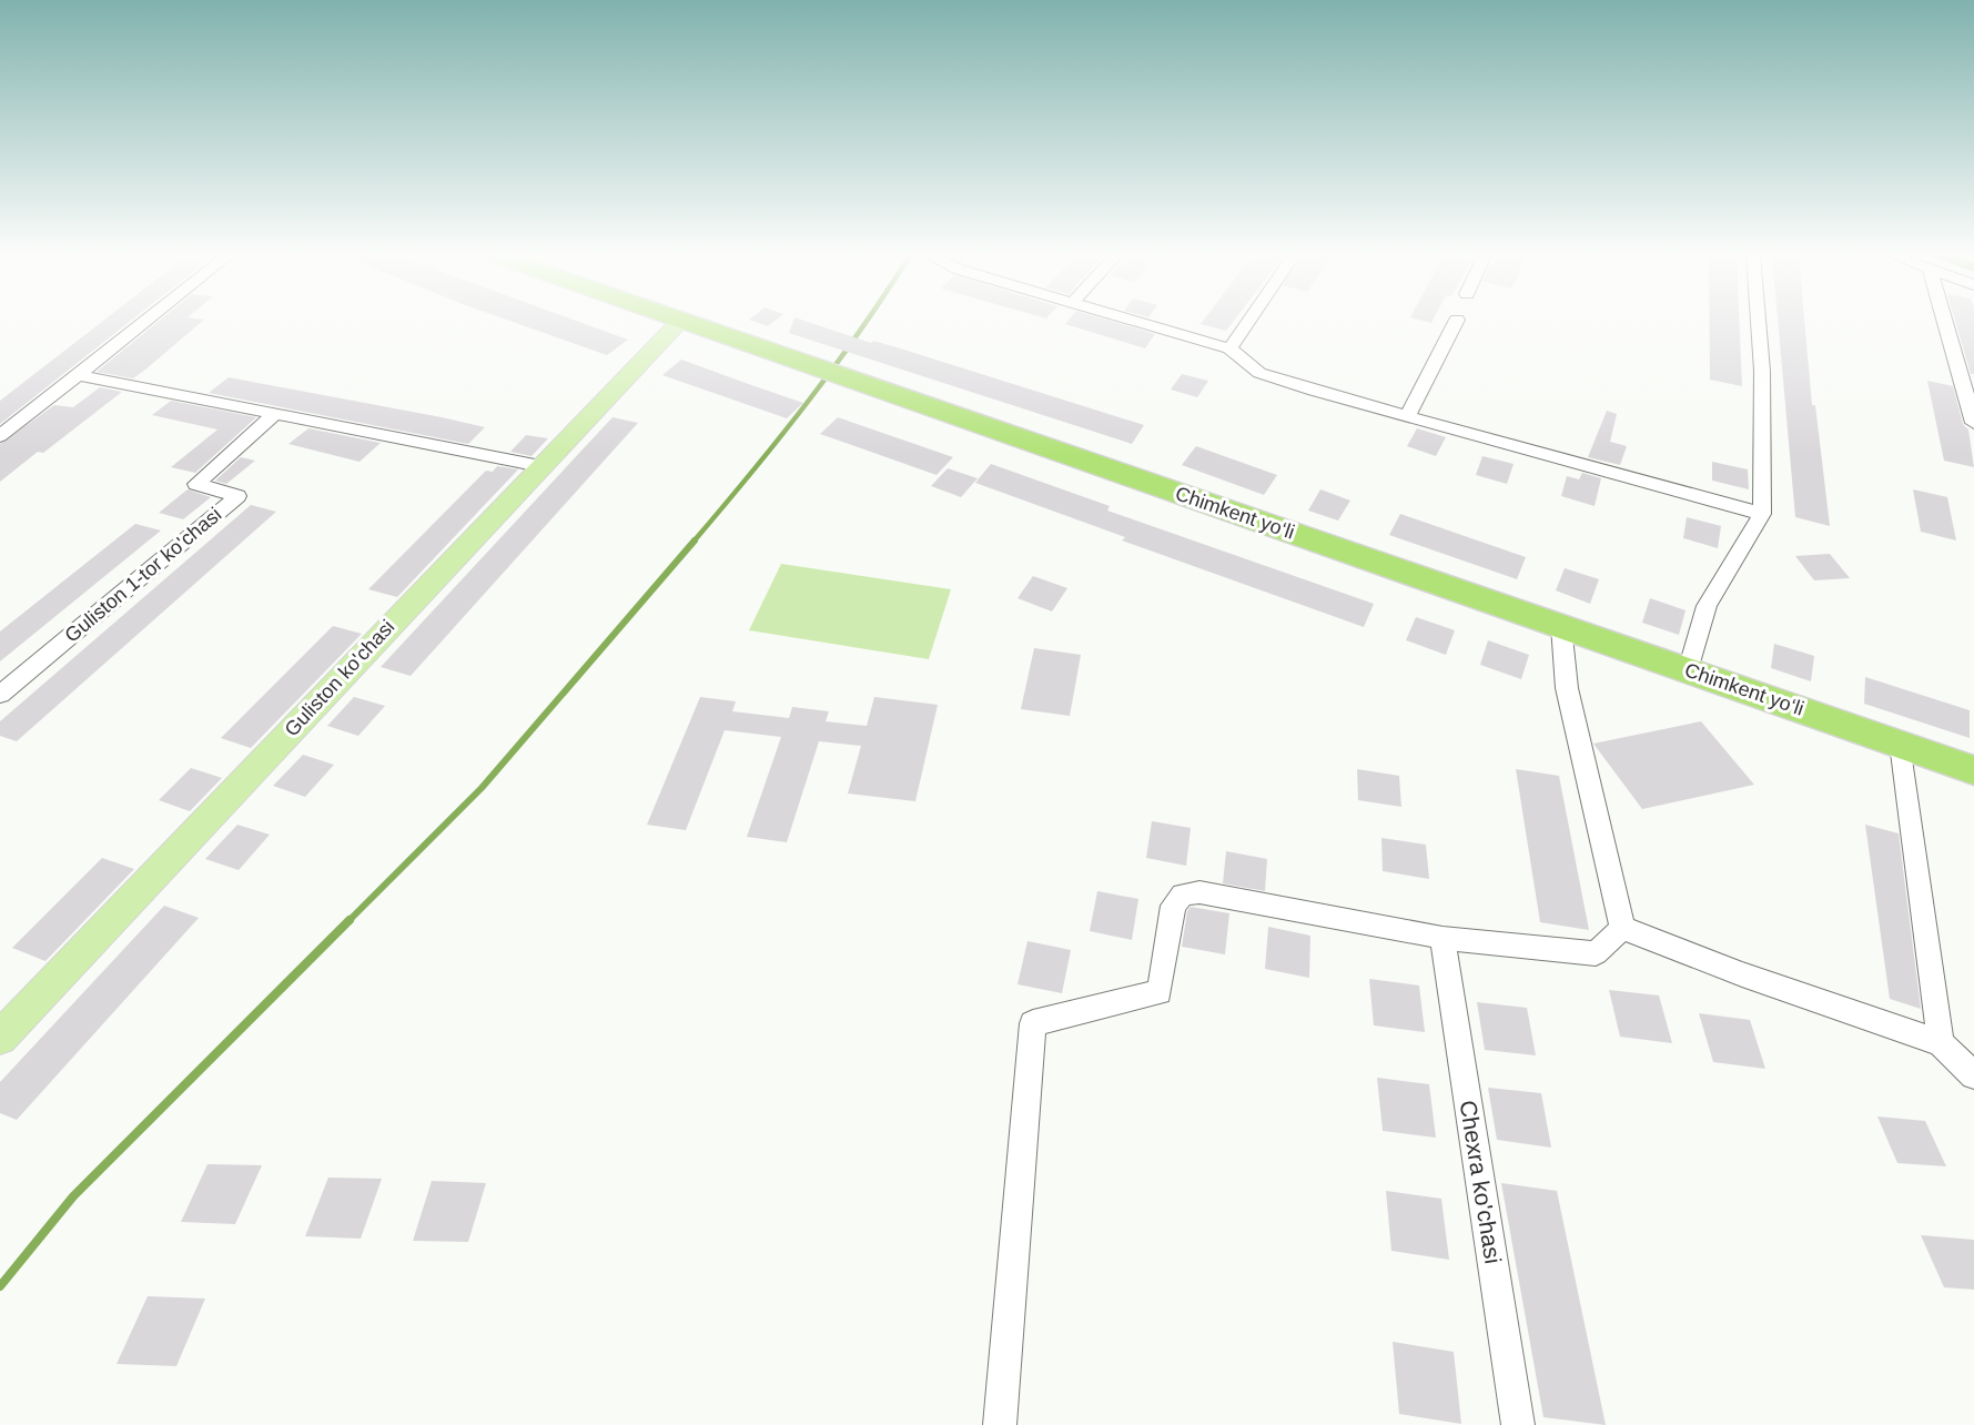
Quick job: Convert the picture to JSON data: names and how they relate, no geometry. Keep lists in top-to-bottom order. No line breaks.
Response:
{"streets":{"highway":["Chimkent yo‘li"],"main road":["Guliston ko'chasi"],"street":["Guliston 1-tor ko'chasi","Chexra ko'chasi"]}}
